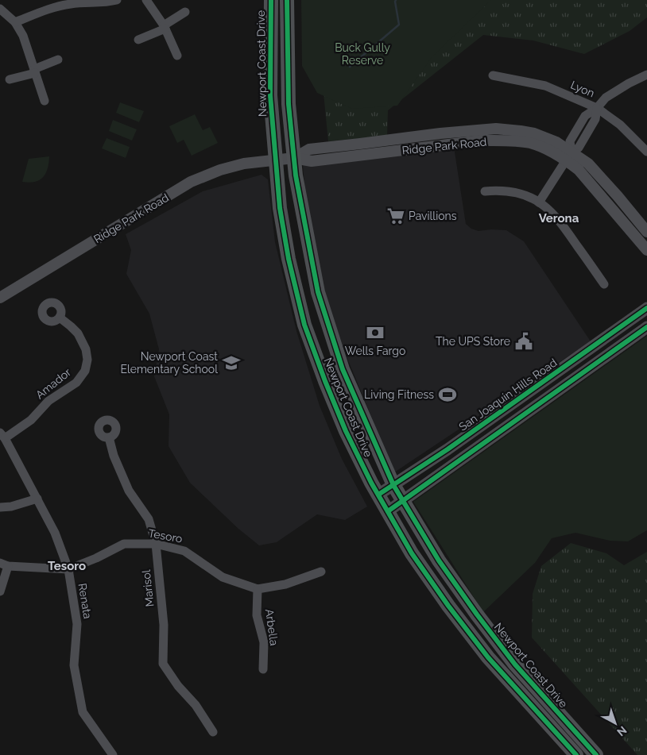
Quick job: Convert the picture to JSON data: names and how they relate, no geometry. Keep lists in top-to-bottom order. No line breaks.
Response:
{"streets":{"main road":["Newport Coast Drive","San Joaquin Hills Road"],"street":["Lyon","Ridge Park Road","Amador","Tesoro","Marisol","Renata","Arbella"]},"crossings":[["Newport Coast Drive","Ridge Park Road"],["Newport Coast Drive","San Joaquin Hills Road"],["Amador","Renata"],["Tesoro","Marisol"],["Tesoro","Renata"],["Tesoro","Arbella"]],"districts":["Verona","Tesoro"],"parks":["Buck Gully Reserve"],"places":{"supermarket":["Pavillions"],"bank":["Wells Fargo"],"public building":["The UPS Store"],"school or university":["Newport Coast Elementary School"],"sports":["Living Fitness"]},"north":"bottom right"}
